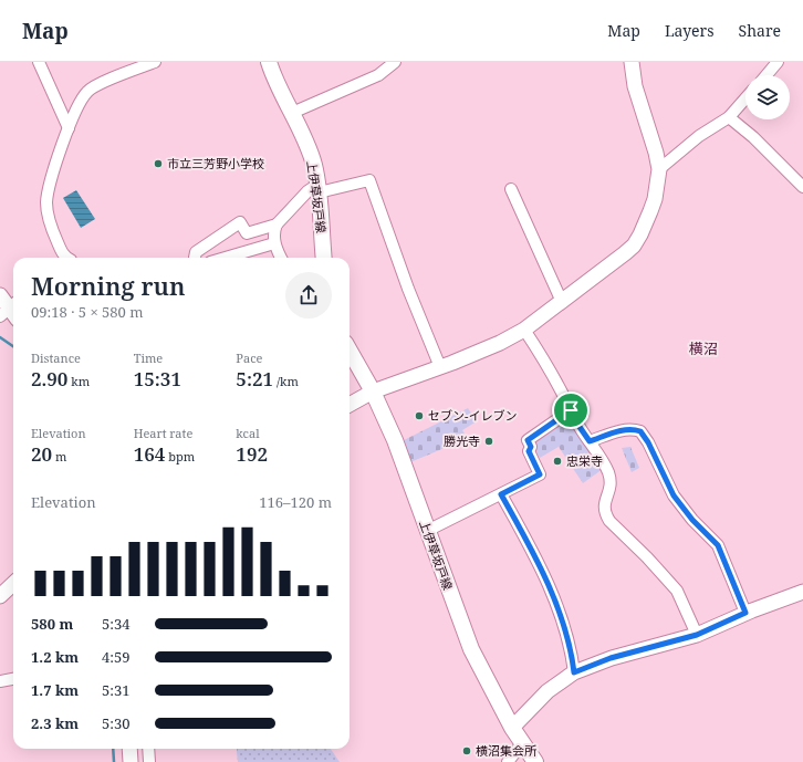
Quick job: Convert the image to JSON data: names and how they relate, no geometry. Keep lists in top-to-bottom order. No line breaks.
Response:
{"streets":{"main road":["上伊草坂戸線"]},"districts":["横沼"],"places":["市立三芳野小学校","セブン-イレブン","勝光寺","忠栄寺","横沼集会所"],"page":{"header":"Map","nav":["Map","Layers","Share"],"heading":["Morning run","09:18 · 5 × 580 m"],"stats":[["Distance","2.90 km"],["Time","15:31"],["Pace","5:21 /km"],["Elevation","20 m"],["Heart rate","164 bpm"],["kcal","192"]],"chart":["Elevation","116–120 m"],"list":[{"name":"580 m","note":"5:34"},{"name":"1.2 km","note":"4:59"},{"name":"1.7 km","note":"5:31"},{"name":"2.3 km","note":"5:30"}]}}
